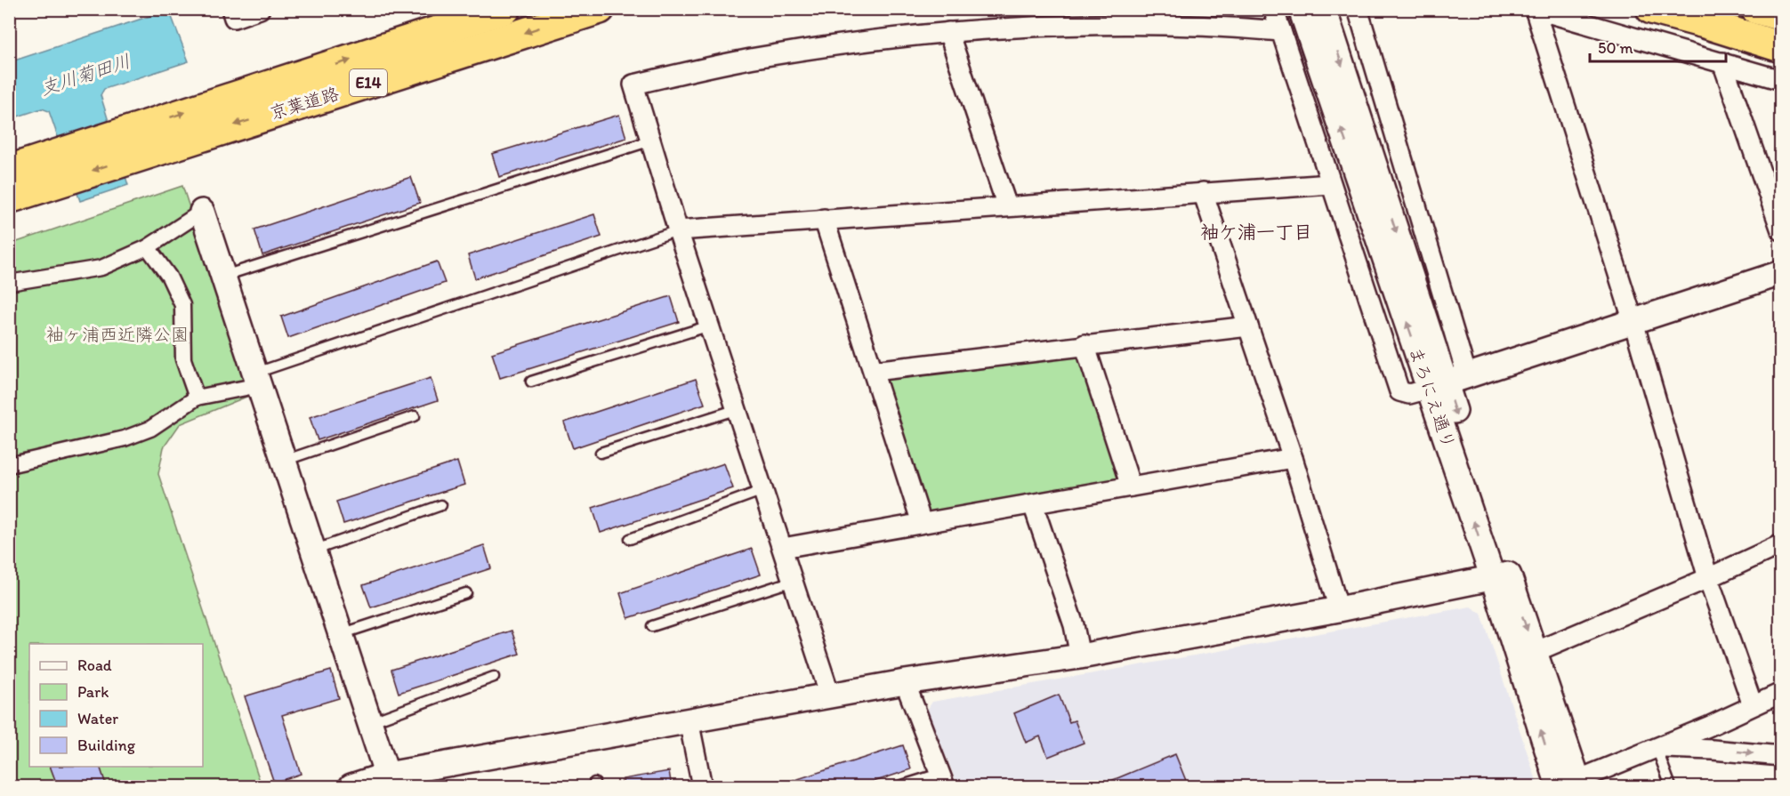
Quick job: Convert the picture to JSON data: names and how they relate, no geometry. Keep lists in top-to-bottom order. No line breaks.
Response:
{"streets":{"highway":["E14","京葉道路"],"street":["まろにえ通り"]},"districts":["袖ケ浦一丁目"],"water":["支川菊田川"],"parks":["袖ヶ浦西近隣公園"],"legend":["Road","Park","Water","Building"],"scale_bar":"50 m"}
